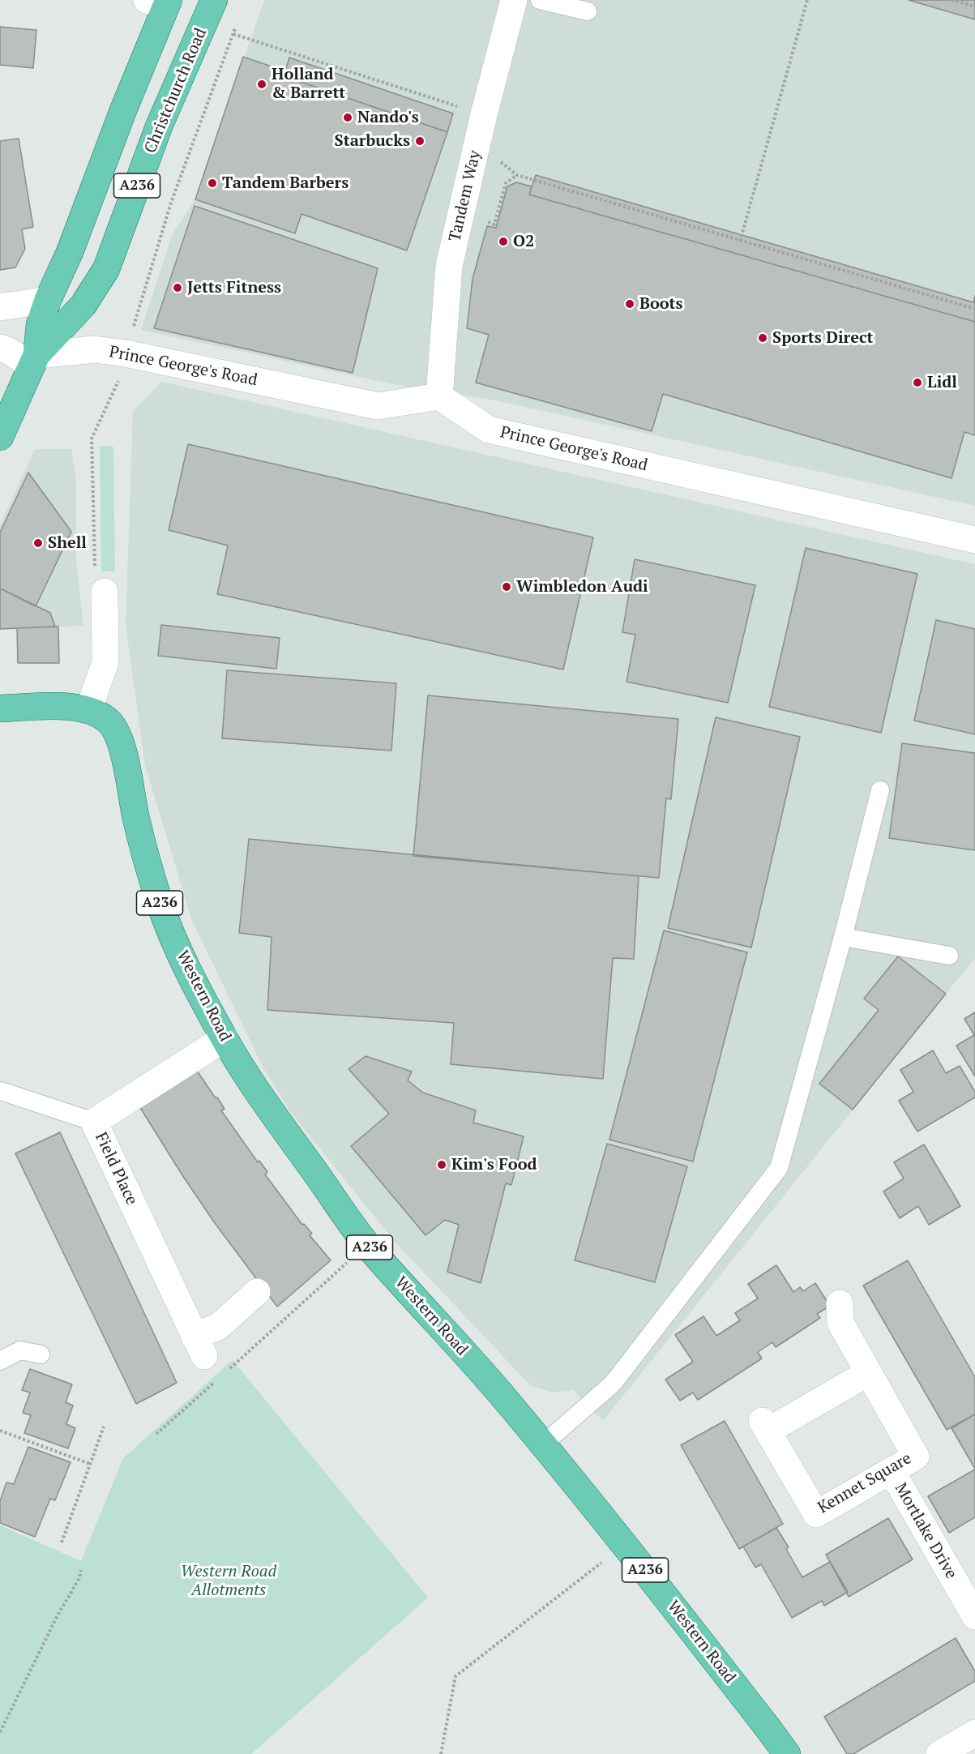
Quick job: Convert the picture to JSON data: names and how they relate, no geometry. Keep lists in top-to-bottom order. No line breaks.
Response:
{"streets":{"main road":["Christchurch Road","A236","Western Road"],"street":["Tandem Way","Prince George's Road","Field Place","Kennet Square","Mortlake Drive"]},"crossings":[["Christchurch Road","Prince George's Road"],["Tandem Way","Prince George's Road"],["Western Road","Field Place"],["Kennet Square","Mortlake Drive"]],"parks":["Western Road Allotments"],"places":["Holland & Barrett","Nando's","Starbucks","Tandem Barbers","O2","Jetts Fitness","Boots","Sports Direct","Lidl","Shell","Wimbledon Audi","Kim's Food"]}
